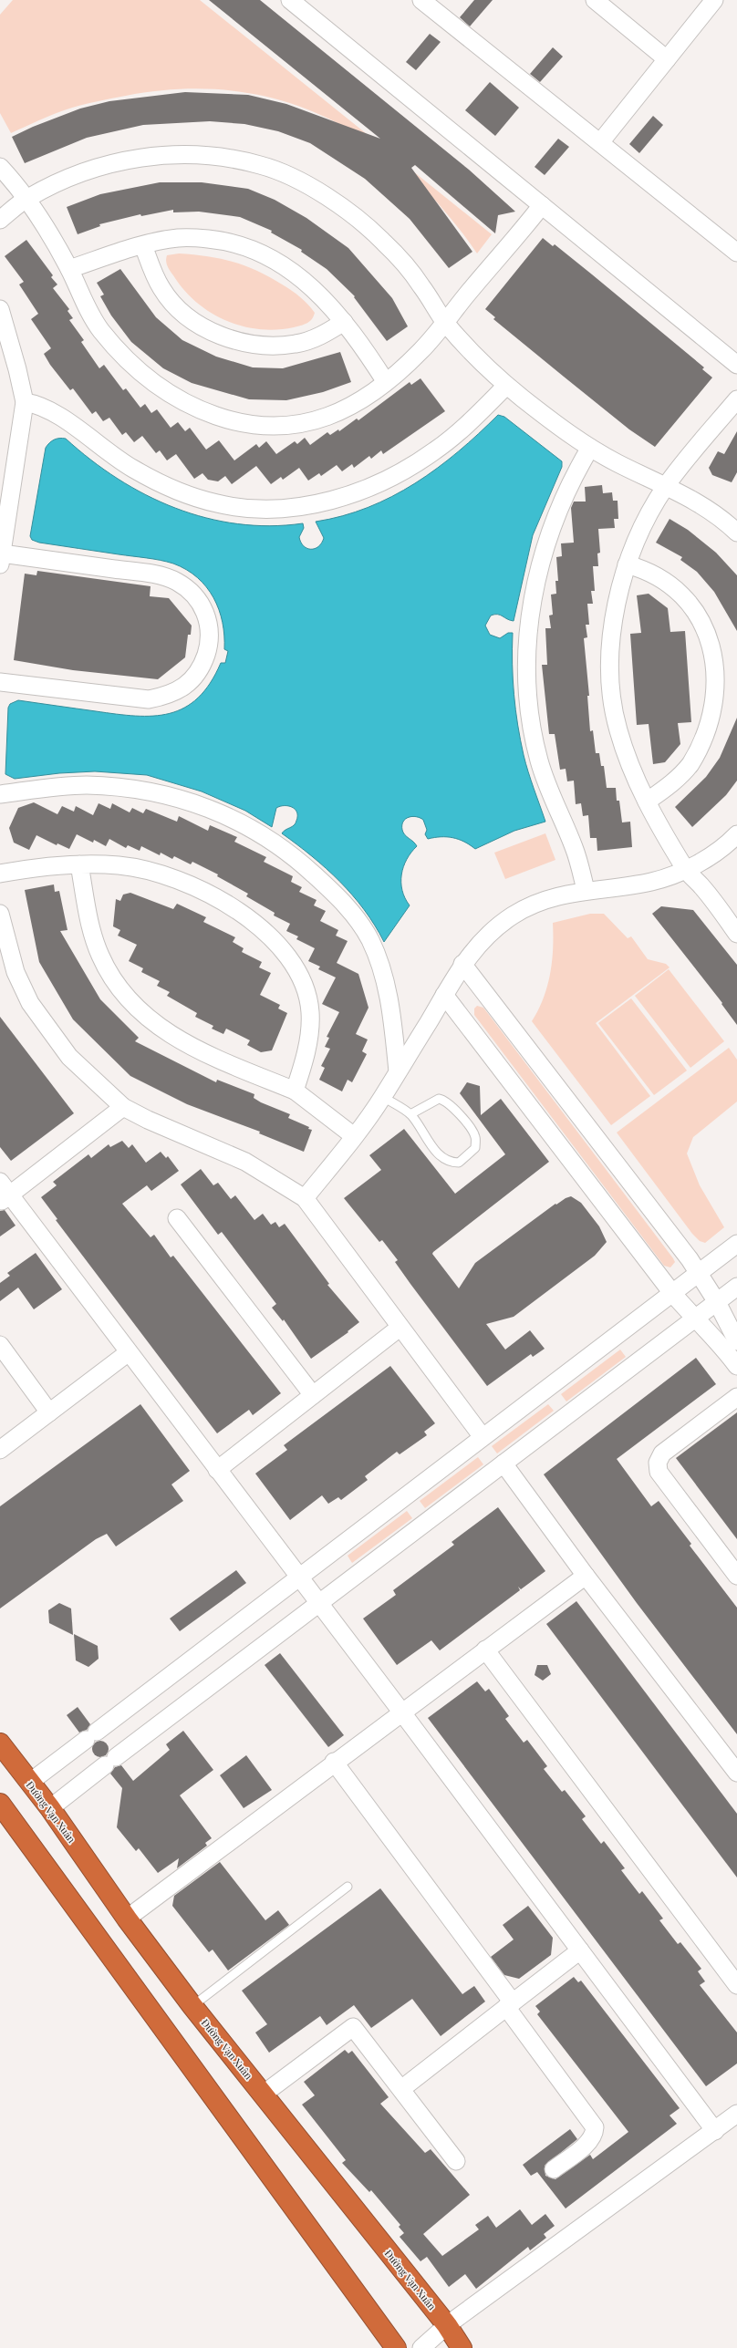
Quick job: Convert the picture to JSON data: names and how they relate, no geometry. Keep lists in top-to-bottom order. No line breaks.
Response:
{"streets":{"highway":["Đường Vạn Xuân"]}}
